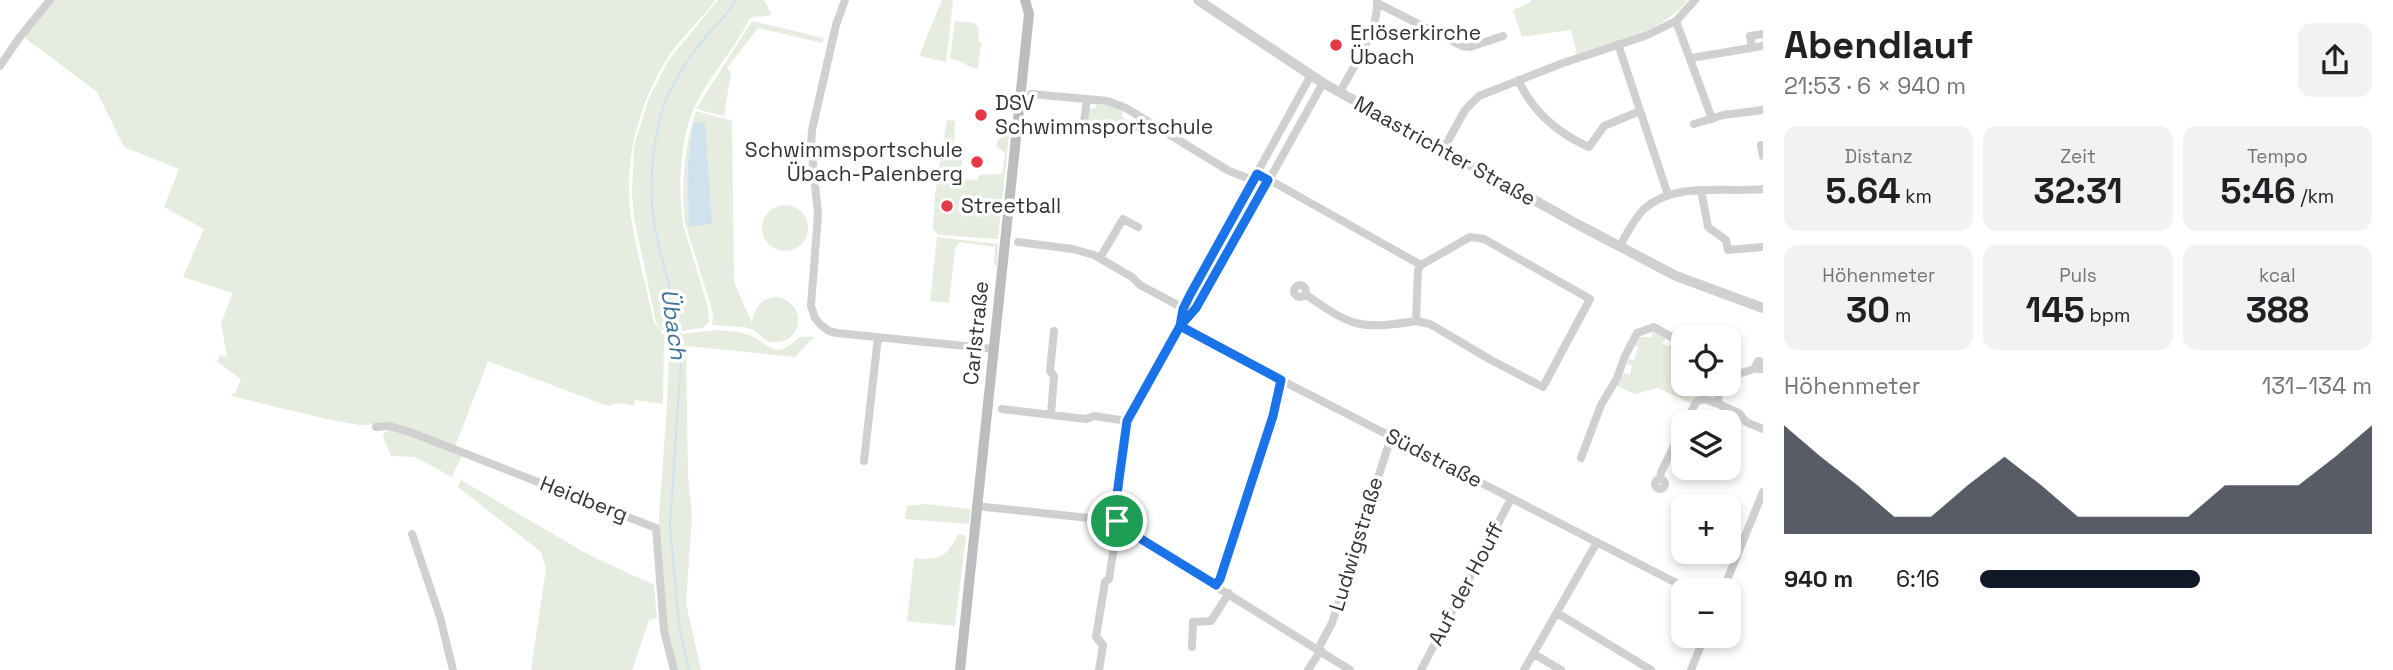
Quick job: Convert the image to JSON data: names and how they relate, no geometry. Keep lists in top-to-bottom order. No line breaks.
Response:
{"streets":{"main road":["Carlstraße"],"street":["Maastrichter Straße","Südstraße","Heidberg","Ludwigstraße","Auf der Houff"]},"crossings":[["Südstraße","Ludwigstraße"],["Südstraße","Auf der Houff"]],"water":["Übach"],"places":["Erlöserkirche Übach","DSV Schwimmsportschule","Schwimmsportschule Übach-Palenberg","Streetball"],"page":{"heading":["Abendlauf","21:53 · 6 × 940 m"],"stats":[["Distanz","5.64 km"],["Zeit","32:31"],["Tempo","5:46 /km"],["Höhenmeter","30 m"],["Puls","145 bpm"],["kcal","388"]],"map_buttons":["+","−"],"chart":["Höhenmeter","131–134 m"],"list":[{"name":"940 m","note":"6:16"}]}}
